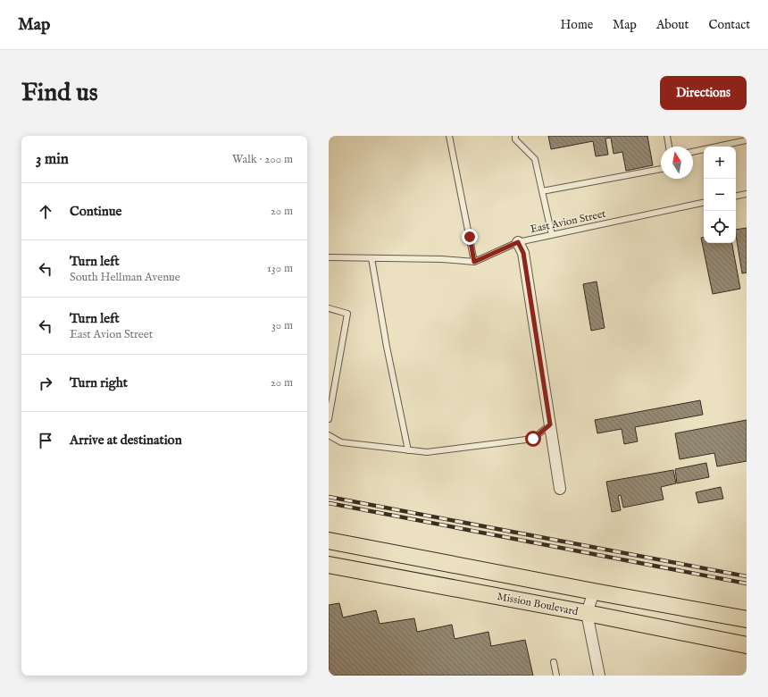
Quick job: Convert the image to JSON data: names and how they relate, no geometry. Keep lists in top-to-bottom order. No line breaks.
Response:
{"streets":{"main road":["Mission Boulevard"],"lane":["East Avion Street"]},"north":"top","page":{"header":"Map","nav":["Home","Map","About","Contact"],"buttons":"Directions","title":"Find us","heading":["3 min","Walk · 200 m"],"map_buttons":["+","−"],"list":[["Continue","20 m"],["Turn left","South Hellman Avenue","130 m"],["Turn left","East Avion Street","30 m"],["Turn right","20 m"],"Arrive at destination"]}}
